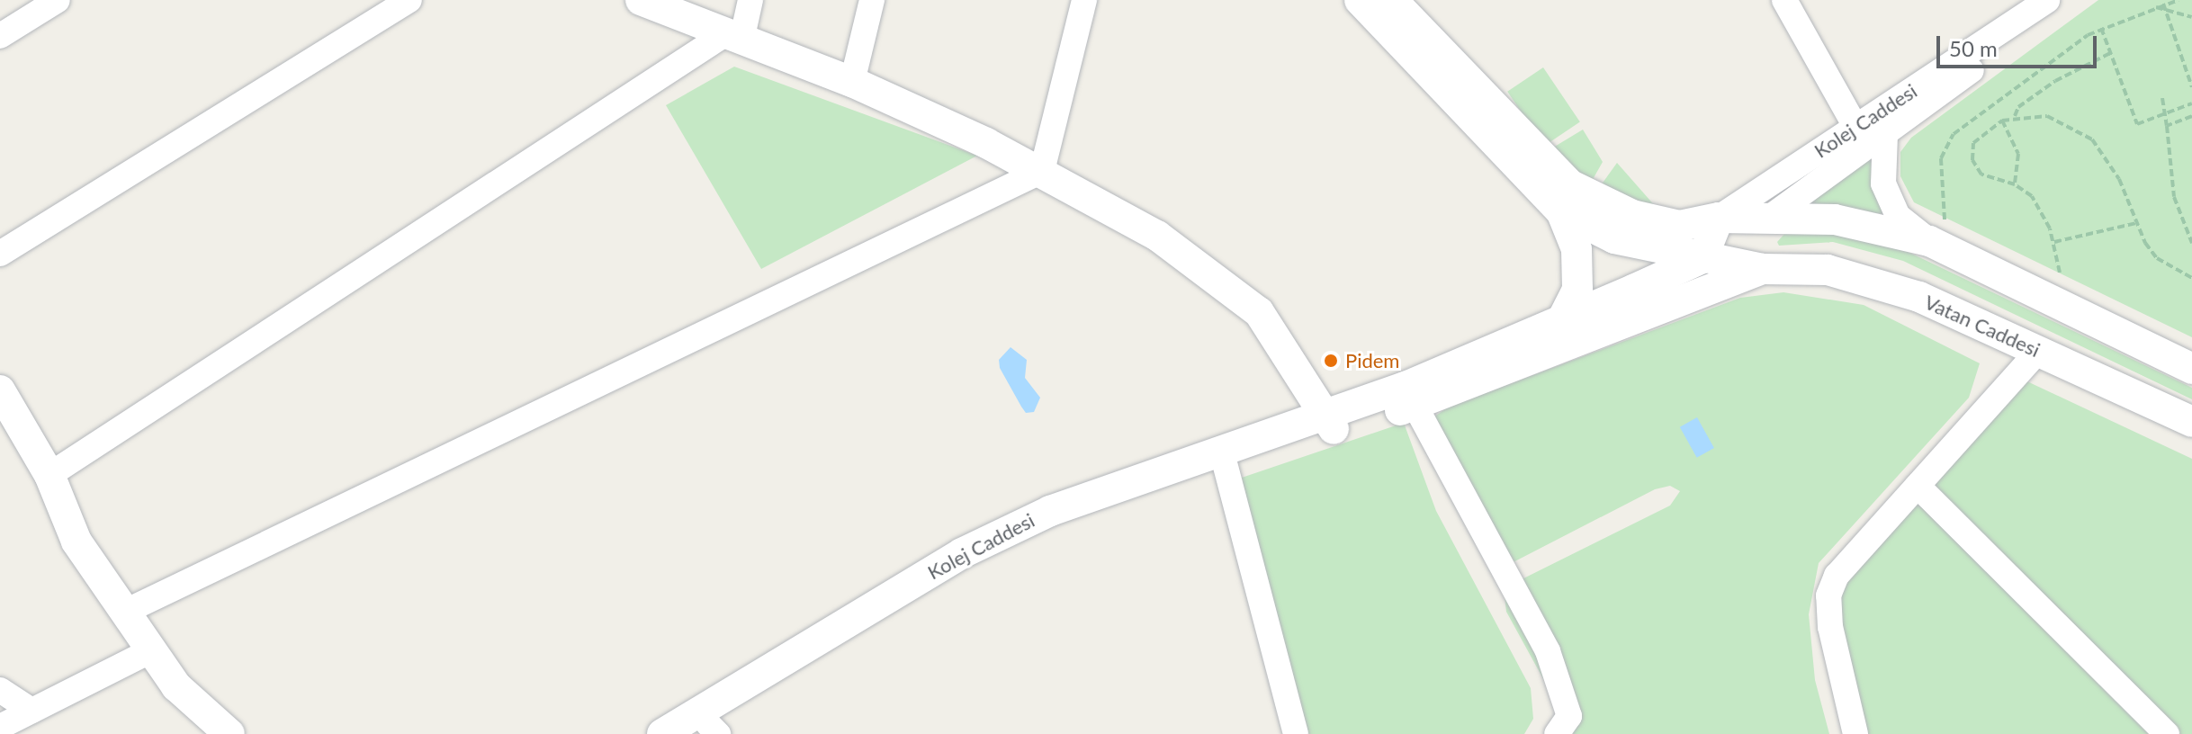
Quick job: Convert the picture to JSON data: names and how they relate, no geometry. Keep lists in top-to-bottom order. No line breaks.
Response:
{"streets":{"street":["Kolej Caddesi","Vatan Caddesi"]},"places":["Pidem"],"scale_bar":"50 m"}
